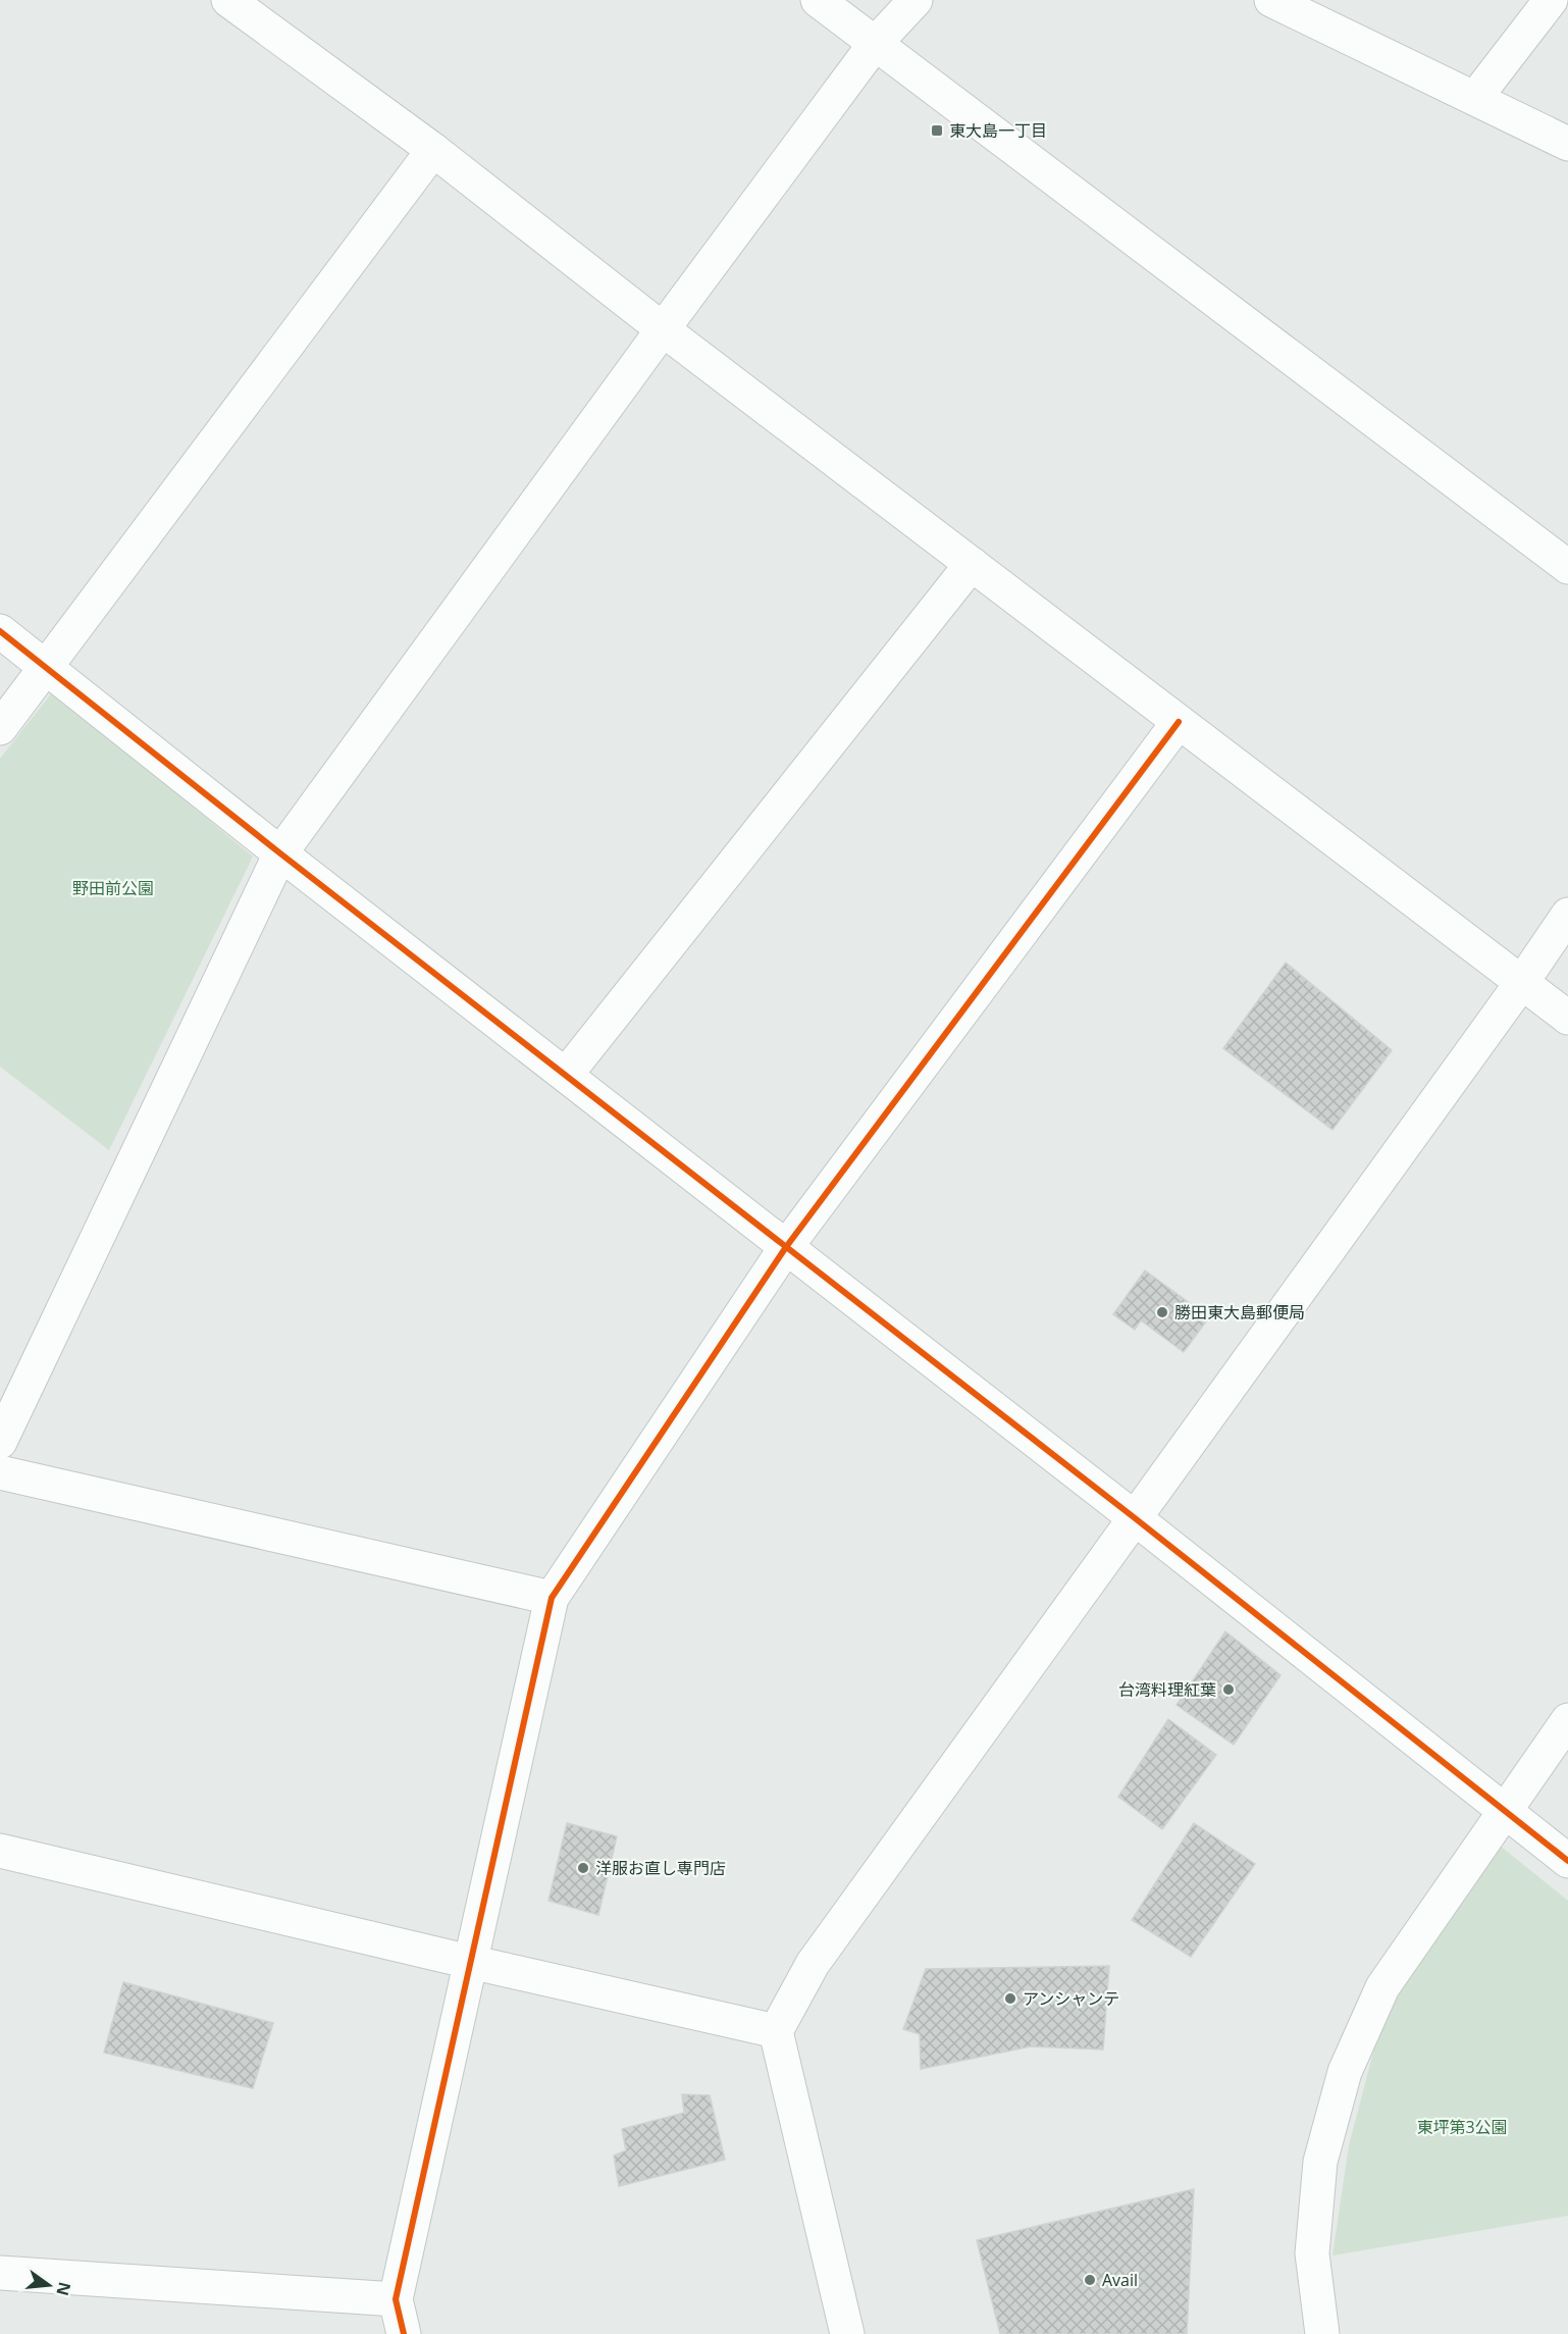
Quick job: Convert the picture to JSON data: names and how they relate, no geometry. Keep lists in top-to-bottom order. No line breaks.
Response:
{"parks":["野田前公園","東坪第3公園"],"places":{"transit":["東大島一丁目"],"other":["勝田東大島郵便局","台湾料理紅葉","洋服お直し専門店","アンシャンテ","Avail"]},"north":"right"}
